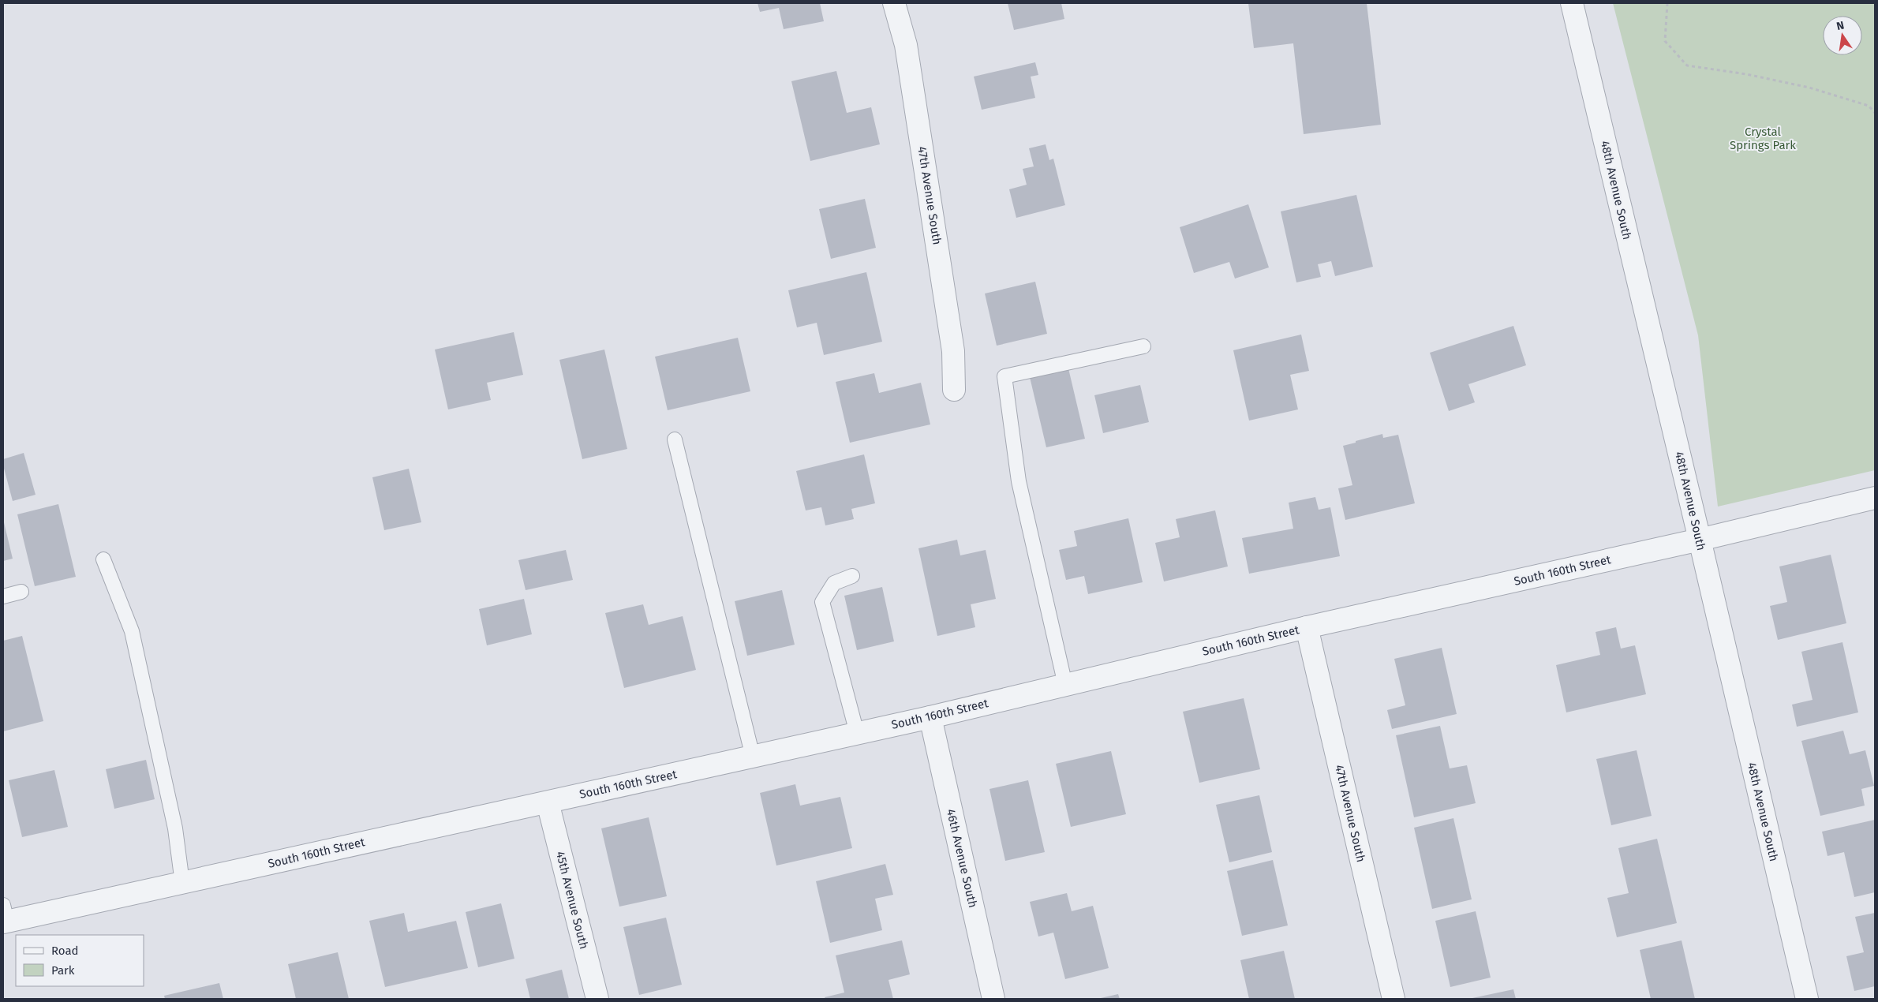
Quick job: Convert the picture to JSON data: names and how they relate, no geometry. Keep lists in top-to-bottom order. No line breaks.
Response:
{"streets":{"street":["48th Avenue South","47th Avenue South","South 160th Street","46th Avenue South","45th Avenue South"]},"crossings":[["48th Avenue South","South 160th Street"],["47th Avenue South","South 160th Street"],["South 160th Street","46th Avenue South"],["South 160th Street","45th Avenue South"]],"parks":["Crystal Springs Park"],"legend":["Road","Park"],"north":"top"}
